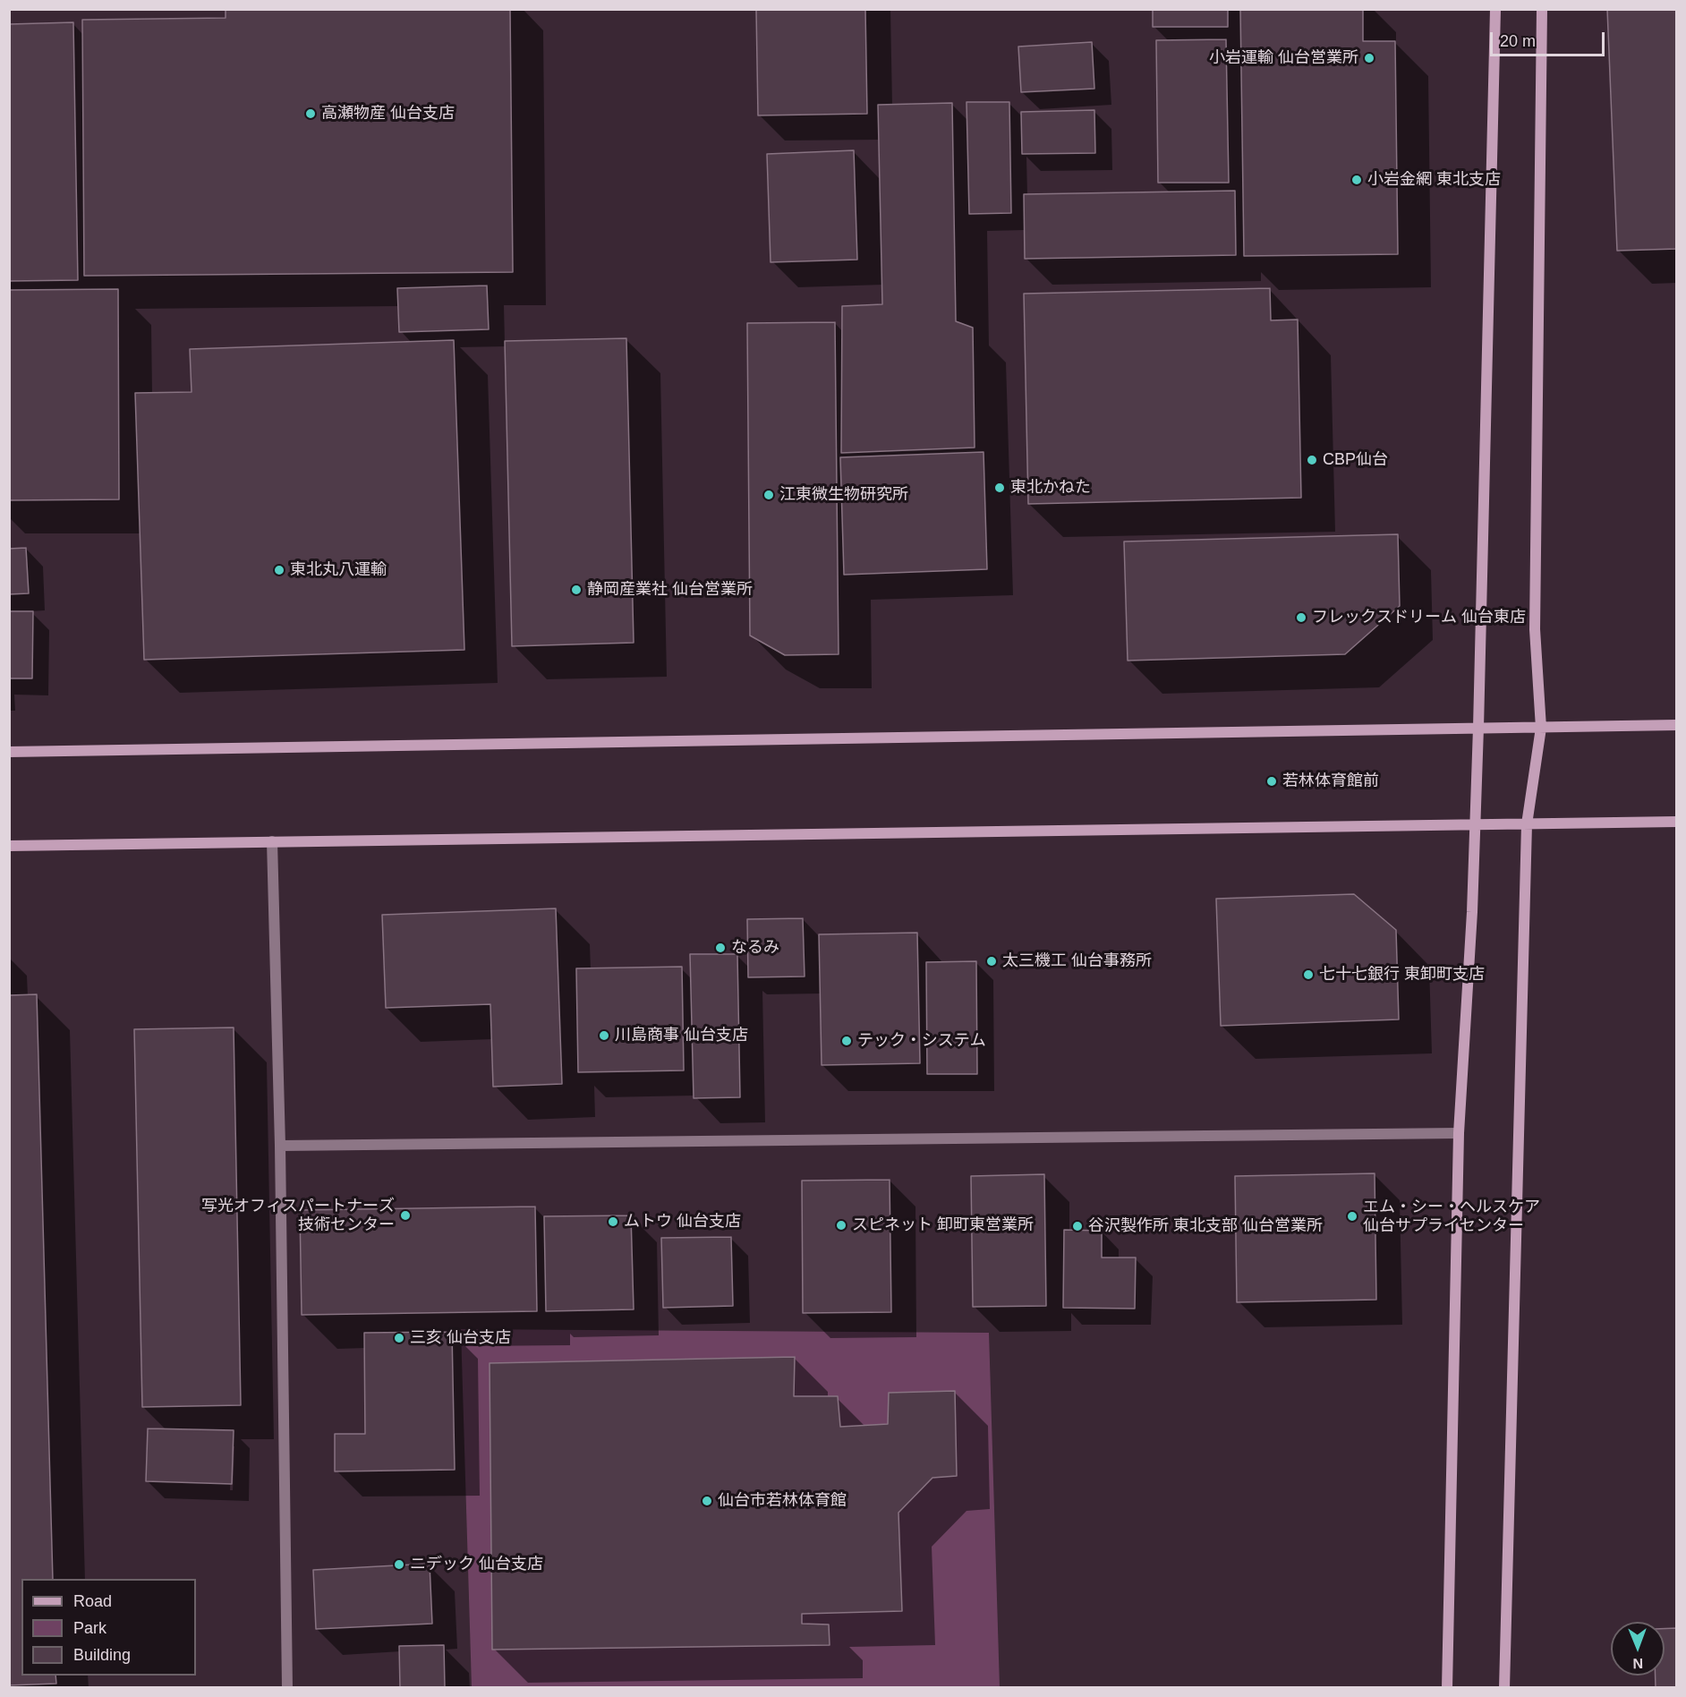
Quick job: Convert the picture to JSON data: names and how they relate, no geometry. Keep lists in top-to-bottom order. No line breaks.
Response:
{"places":["小岩運輸 仙台営業所","高瀬物産 仙台支店","小岩金網 東北支店","CBP仙台","東北かねた","江東微生物研究所","東北丸八運輸","静岡産業社 仙台営業所","フレックスドリーム 仙台東店","若林体育館前","なるみ","太三機工 仙台事務所","七十七銀行 東卸町支店","川島商事 仙台支店","テック・システム","写光オフィスパートナーズ 技術センター","エム・シー・ヘルスケア 仙台サプライセンター","ムトウ 仙台支店","スピネット 卸町東営業所","谷沢製作所 東北支部 仙台営業所","三亥 仙台支店","仙台市若林体育館","ニデック 仙台支店"],"legend":["Road","Park","Building"],"scale_bar":"20 m","north":"bottom"}
